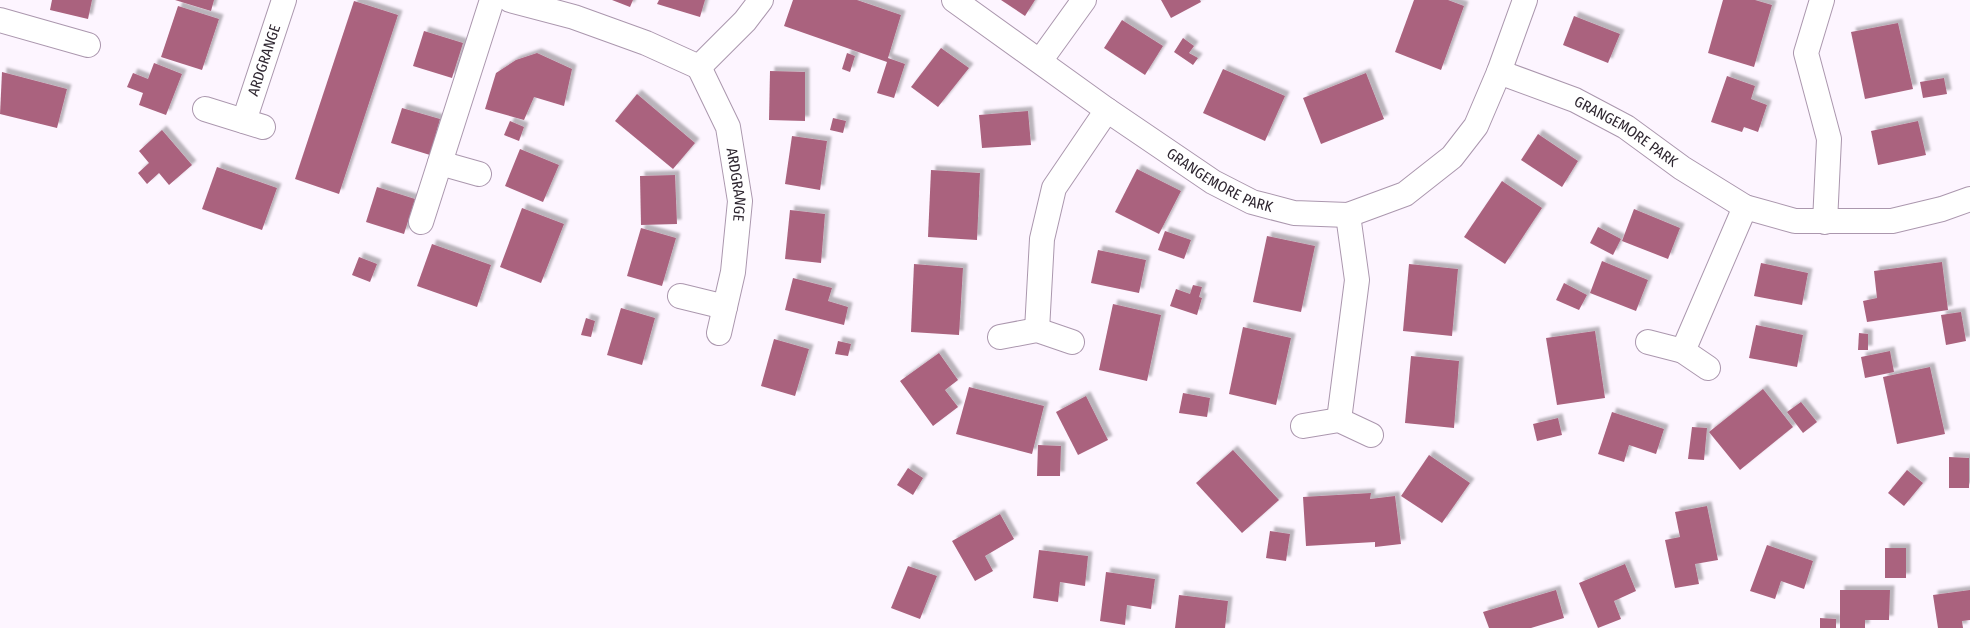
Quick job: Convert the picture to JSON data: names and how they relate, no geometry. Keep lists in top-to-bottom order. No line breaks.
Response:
{"streets":{"street":["ARDGRANGE","GRANGEMORE PARK"]}}
